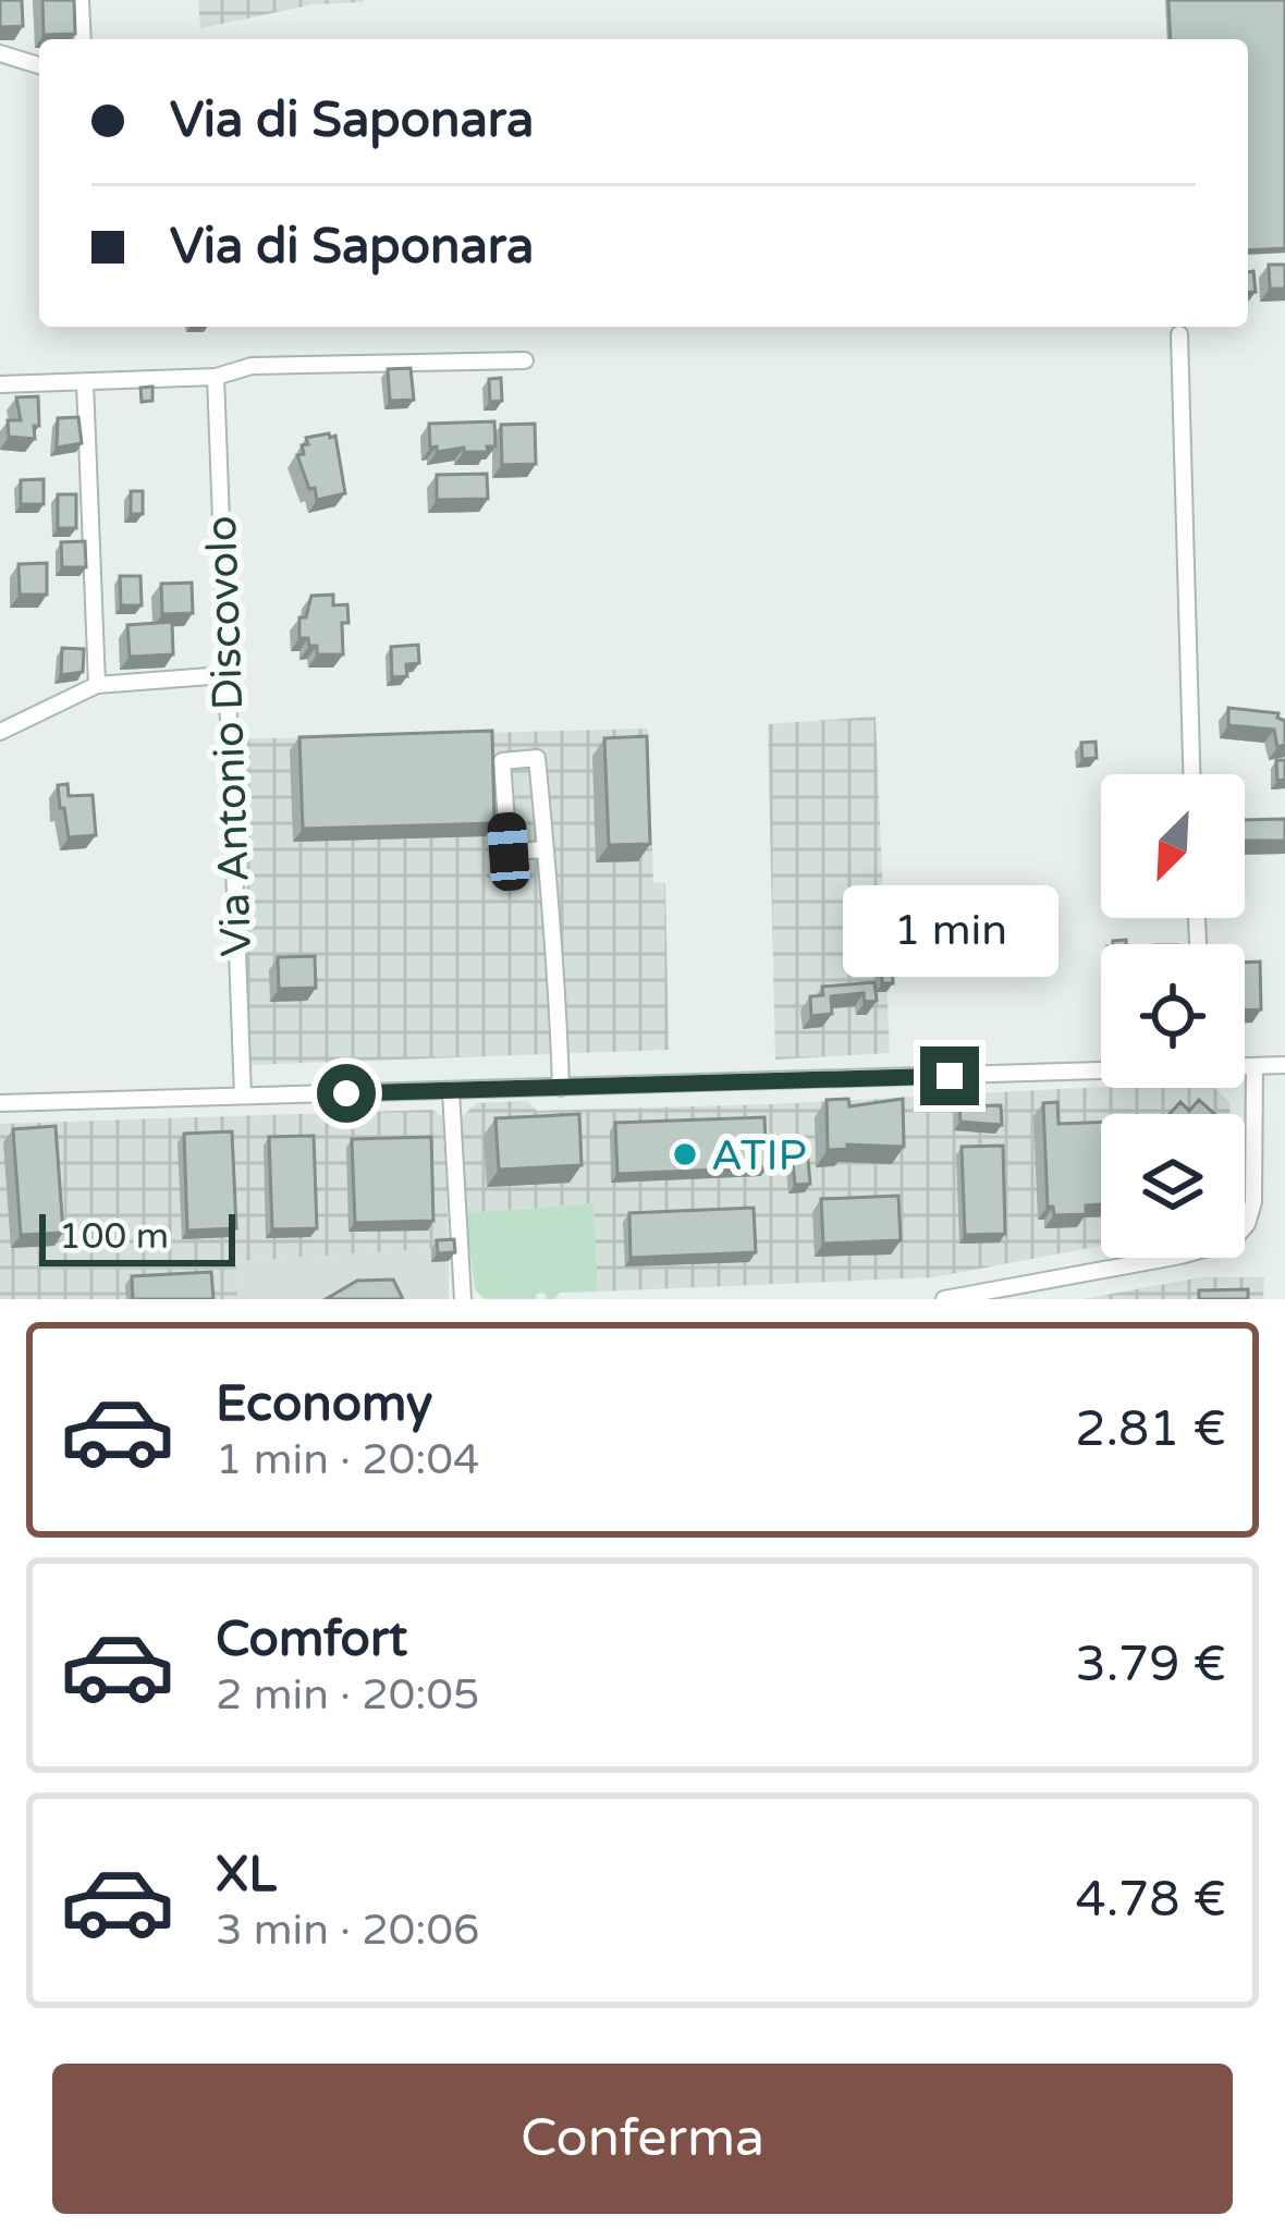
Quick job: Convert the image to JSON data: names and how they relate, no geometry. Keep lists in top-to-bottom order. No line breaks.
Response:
{"streets":{"street":["Via Antonio Discovolo"]},"places":["ATIP"],"scale_bar":"100 m","north":"bottom left","page":{"banner":["Via di Saponara","Via di Saponara"],"bubble":"1 min","scale":"100 m","list":[{"name":"Economy","note":"1 min · 20:04","value":"2.81 €"},{"name":"Comfort","note":"2 min · 20:05","value":"3.79 €"},{"name":"XL","note":"3 min · 20:06","value":"4.78 €"}],"buttons":"Conferma"}}
